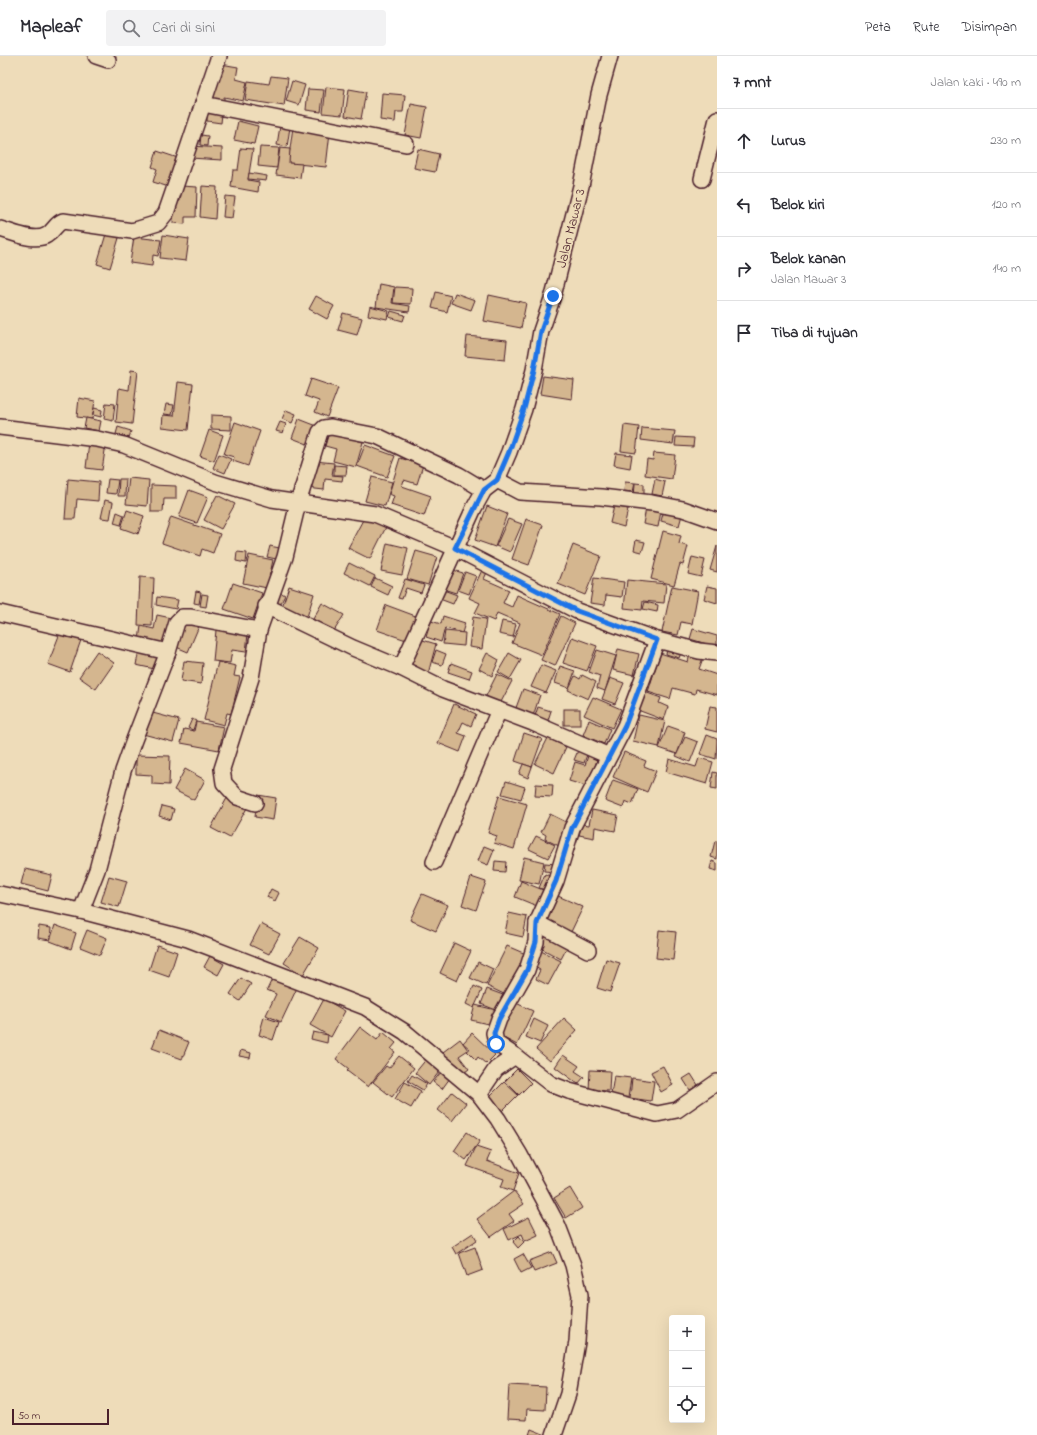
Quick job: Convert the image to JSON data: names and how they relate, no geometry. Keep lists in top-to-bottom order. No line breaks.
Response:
{"streets":{"street":["Jalan Mawar 3"]},"scale_bar":"50 m","page":{"header":"Mapleaf","search":"Cari di sini","nav":["Peta","Rute","Disimpan"],"heading":["7 mnt","Jalan kaki · 490 m"],"list":[["Lurus","230 m"],["Belok kiri","120 m"],["Belok kanan","Jalan Mawar 3","140 m"],"Tiba di tujuan"],"map_buttons":["+","−"],"scale":"50 m"}}
